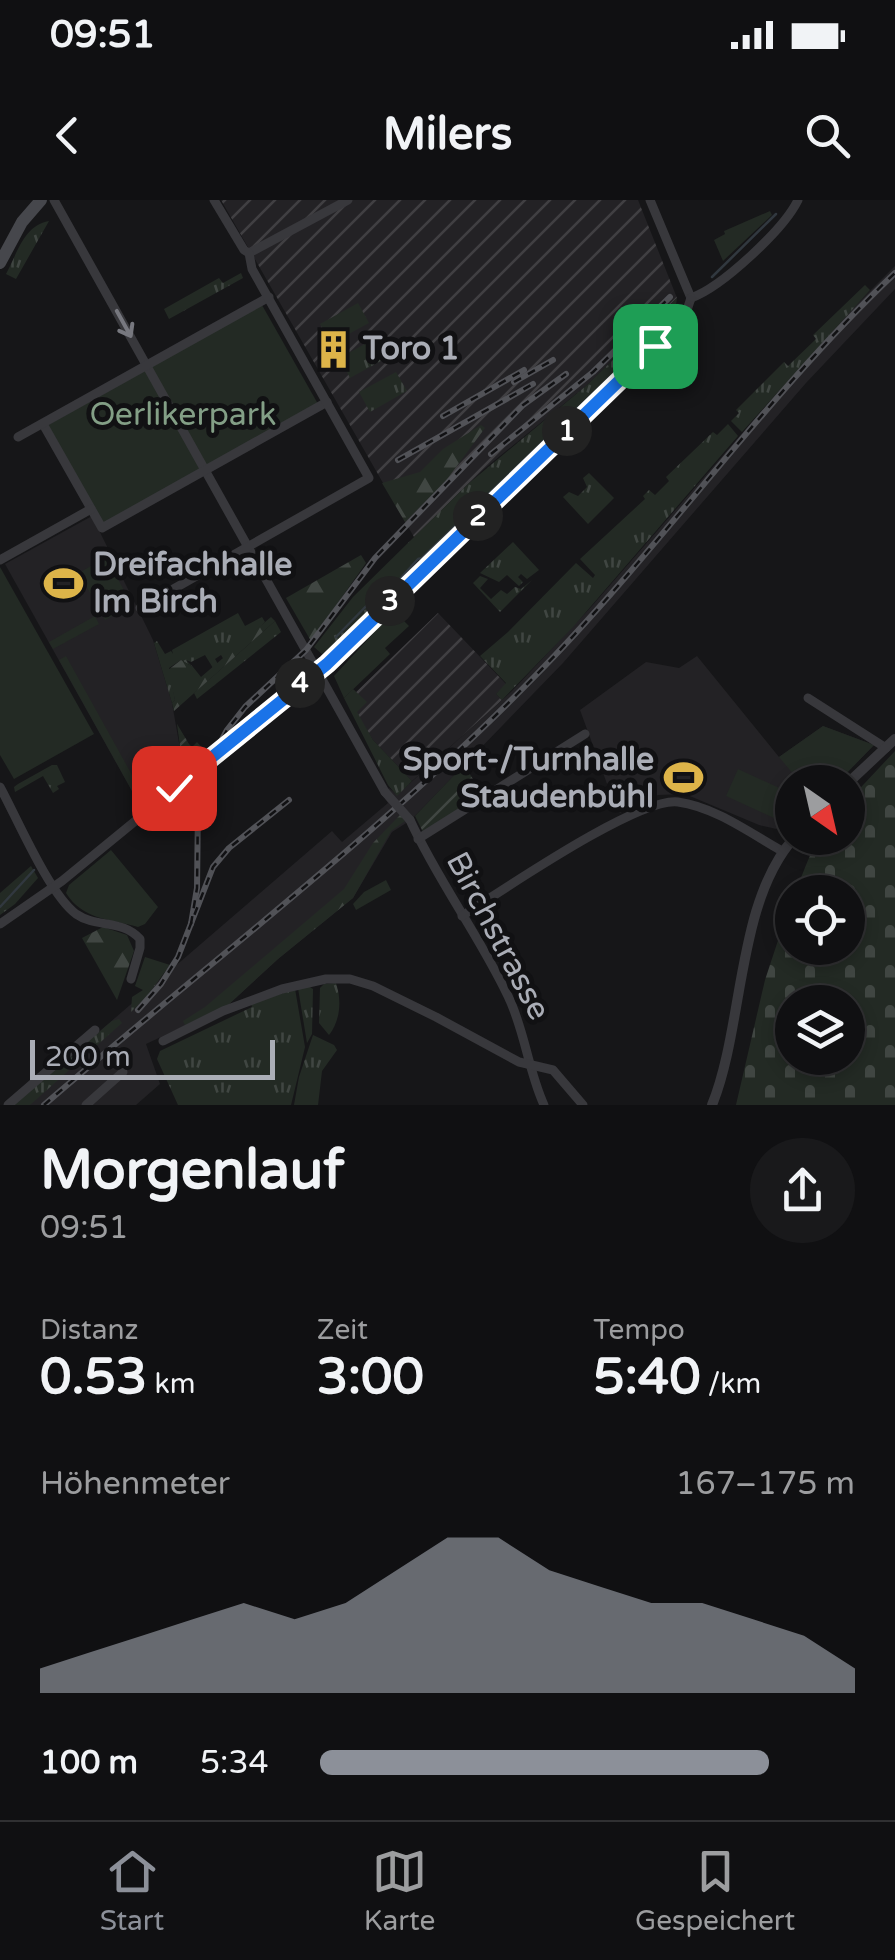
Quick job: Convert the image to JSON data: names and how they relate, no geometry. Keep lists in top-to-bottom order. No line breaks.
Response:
{"streets":{"street":["Birchstrasse"]},"parks":["Oerlikerpark"],"places":{"building":["Toro 1"],"sports":["Dreifachhalle Im Birch","Sport-/Turnhalle Staudenbühl"]},"scale_bar":"200 m","north":"bottom right","page":{"status":"09:51","header":"Milers","pins":["1","2","3","4"],"scale":"200 m","heading":["Morgenlauf","09:51"],"stats":[["Distanz","0.53 km"],["Zeit","3:00"],["Tempo","5:40 /km"]],"chart":["Höhenmeter","167–175 m"],"list":[{"name":"100 m","note":"5:34"}],"tabs":["Start","Karte","Gespeichert"]}}
